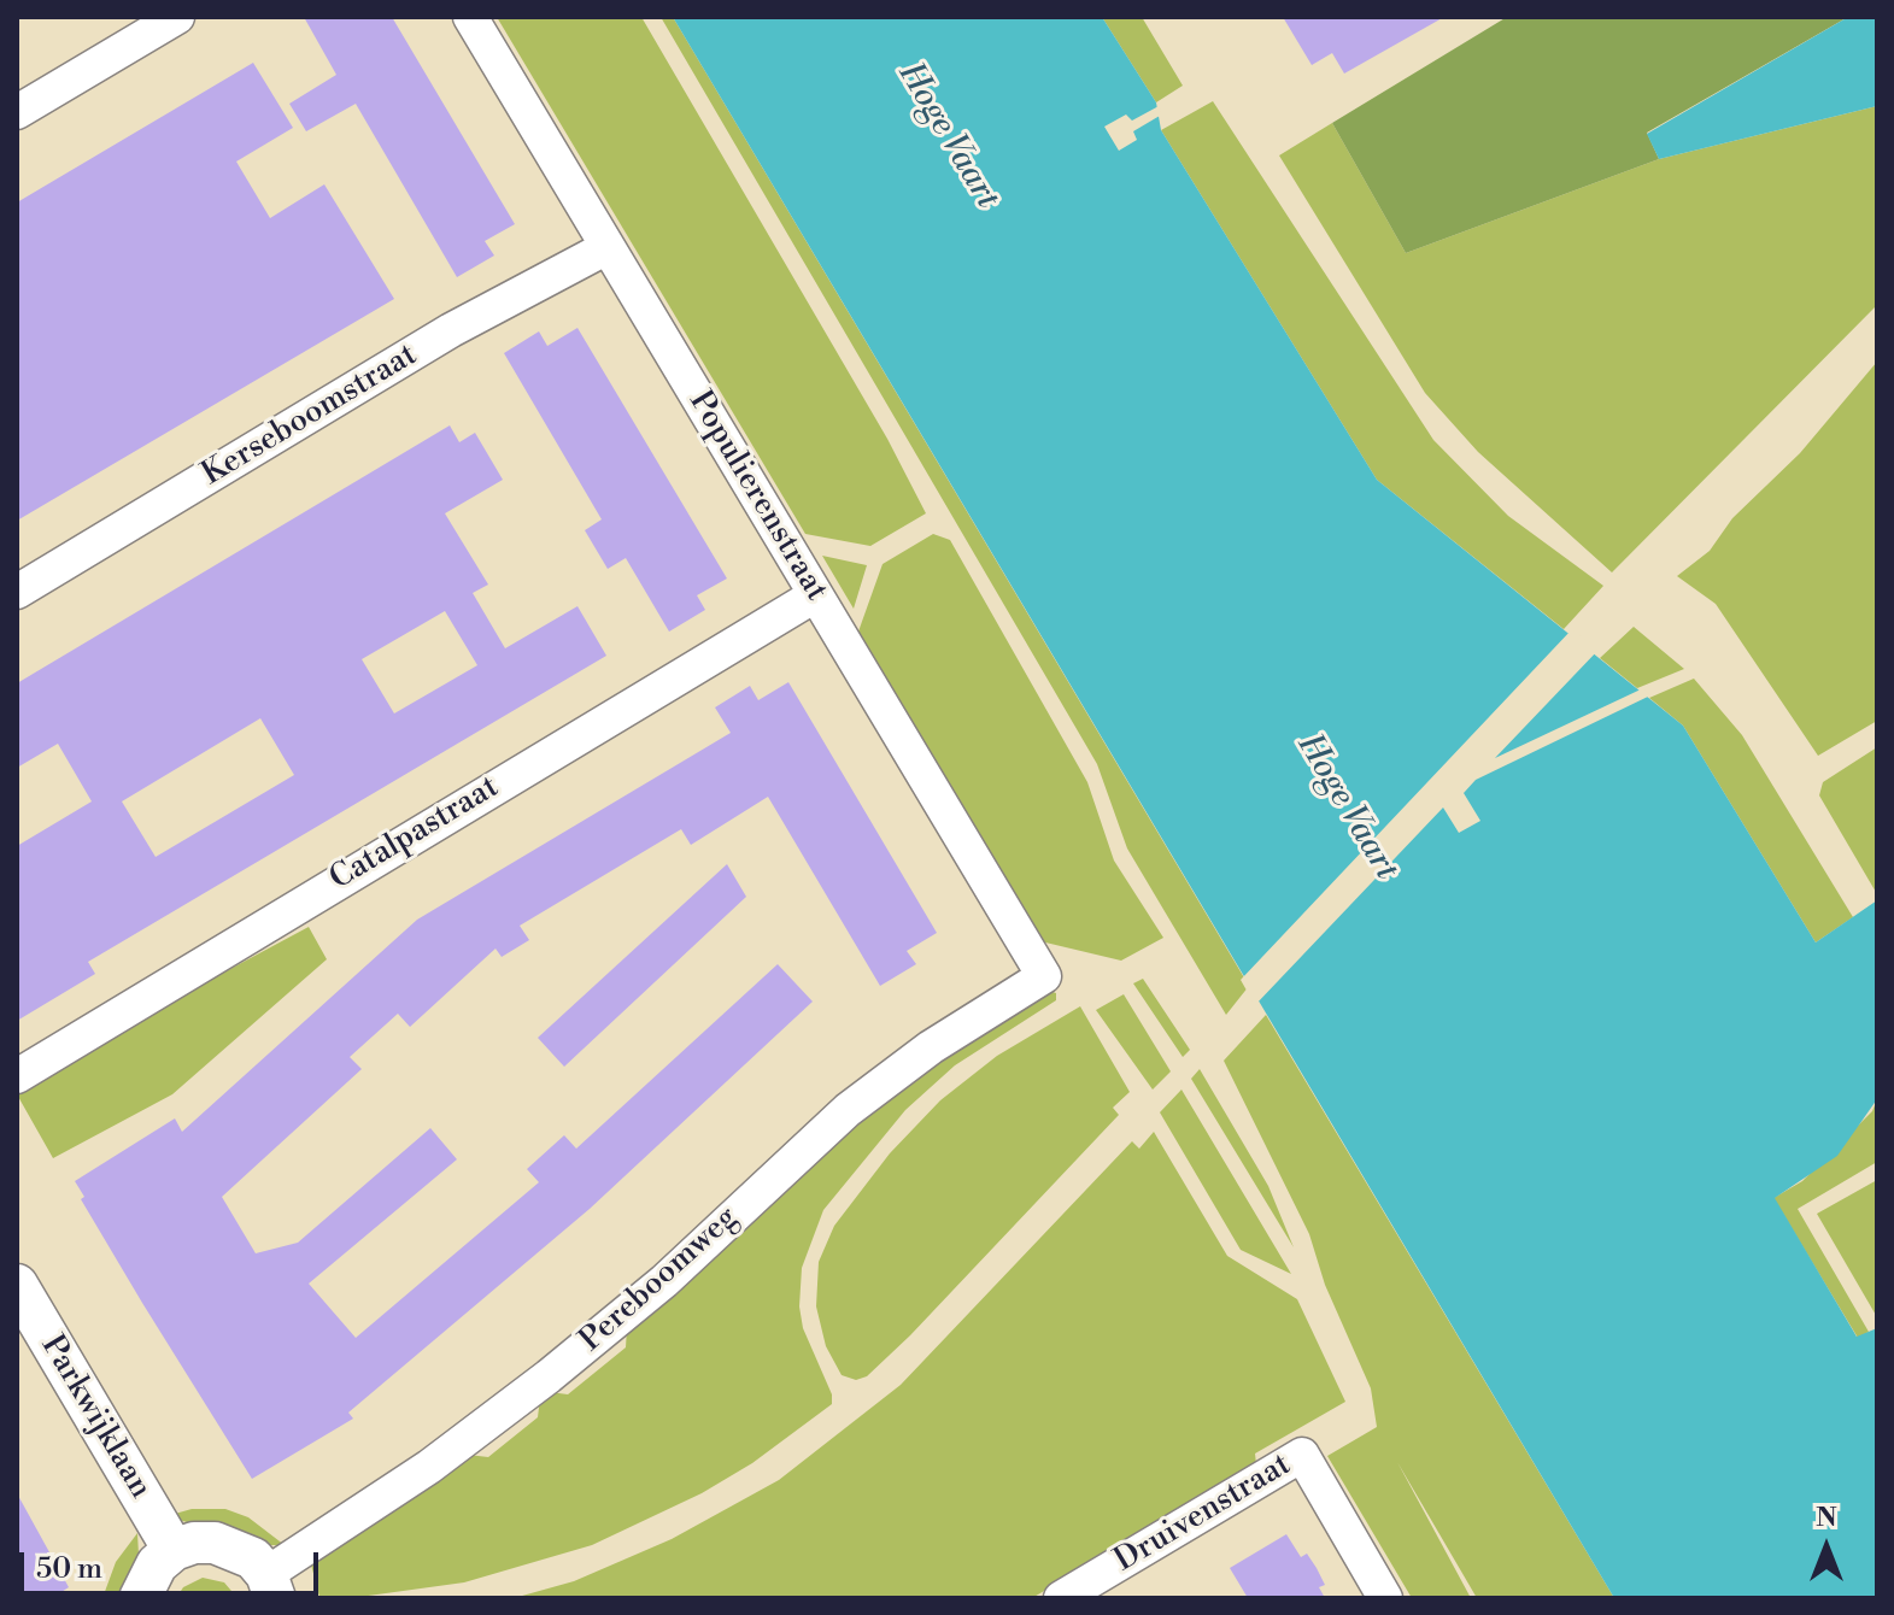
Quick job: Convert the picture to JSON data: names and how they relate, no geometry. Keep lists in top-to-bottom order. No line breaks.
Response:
{"streets":{"street":["Kerseboomstraat","Populierenstraat","Catalpastraat","Pereboomweg","Parkwijklaan","Druivenstraat"]},"crossings":[["Kerseboomstraat","Populierenstraat"],["Populierenstraat","Catalpastraat"],["Populierenstraat","Pereboomweg"]],"water":["Hoge Vaart"],"scale_bar":"50 m","north":"top"}
